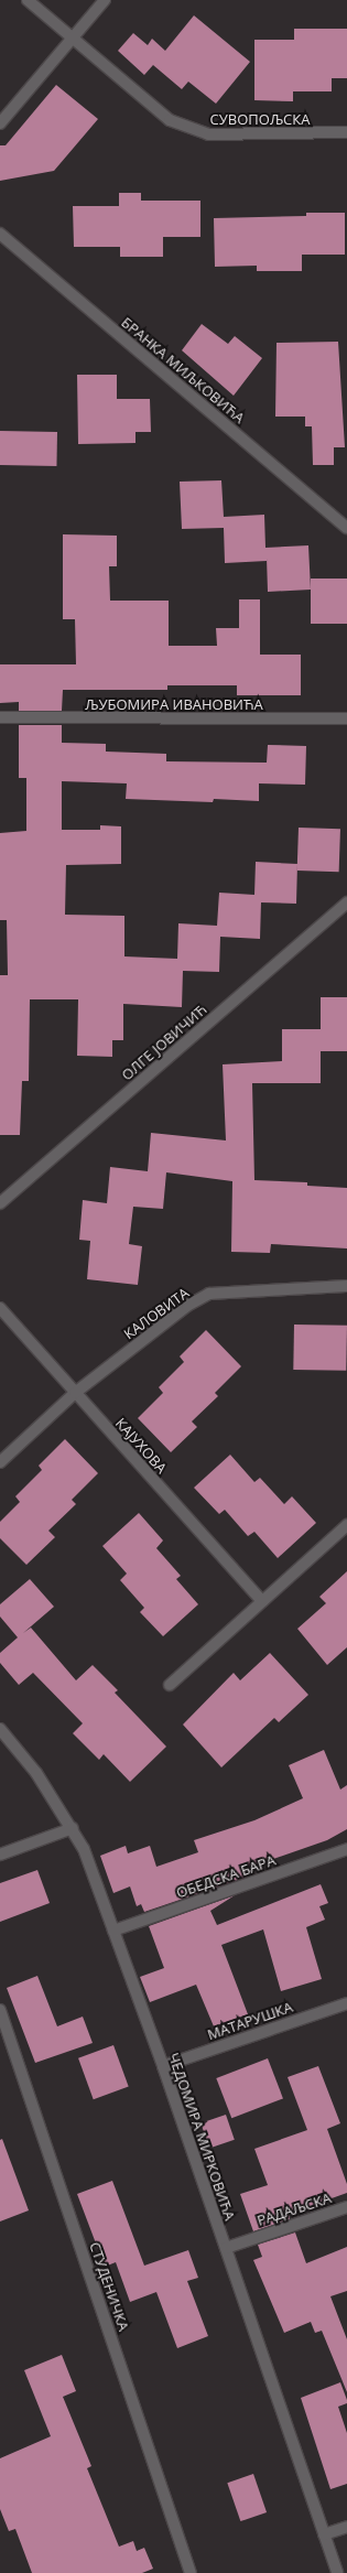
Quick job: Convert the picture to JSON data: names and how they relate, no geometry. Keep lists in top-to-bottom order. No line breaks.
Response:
{"streets":{"street":["СУВОПОЉСКА","БРАНКА МИЉКОВИЋА","ЉУБОМИРА ИВАНОВИЋА","ОЛГЕ ЈОВИЧИЋ","КАЛОВИТА","КАЈУХОВА","ОБЕДСКА БАРА","МАТАРУШКА","ЧЕДОМИРА МИРКОВИЋА","РАДАЉСКА","СТУДЕНИЧКА"]},"crossings":[["КАЛОВИТА","КАЈУХОВА"],["ОБЕДСКА БАРА","ЧЕДОМИРА МИРКОВИЋА"],["МАТАРУШКА","ЧЕДОМИРА МИРКОВИЋА"],["ЧЕДОМИРА МИРКОВИЋА","РАДАЉСКА"]]}
